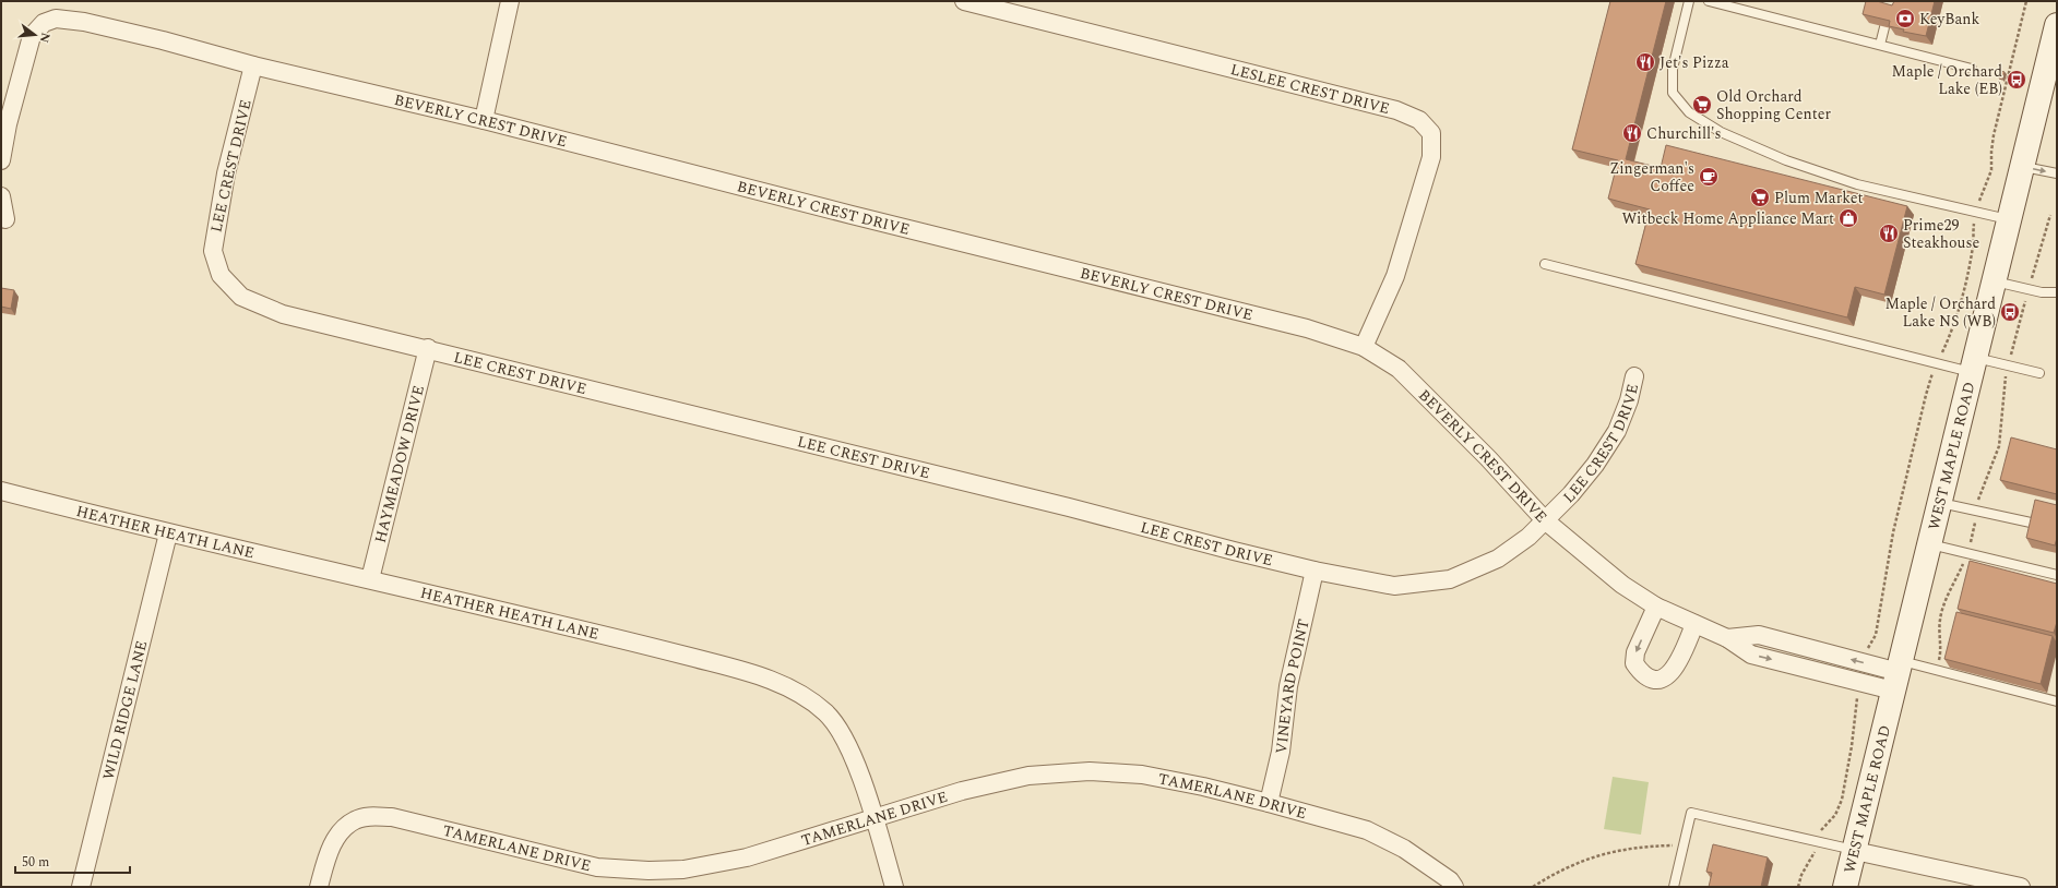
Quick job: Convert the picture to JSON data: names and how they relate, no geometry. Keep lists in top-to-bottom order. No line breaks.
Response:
{"streets":{"main road":["WEST MAPLE ROAD"],"street":["LESLEE CREST DRIVE","BEVERLY CREST DRIVE","LEE CREST DRIVE","HAYMEADOW DRIVE","HEATHER HEATH LANE","VINEYARD POINT","WILD RIDGE LANE","TAMERLANE DRIVE"]},"crossings":[["LESLEE CREST DRIVE","BEVERLY CREST DRIVE"],["BEVERLY CREST DRIVE","LEE CREST DRIVE"],["BEVERLY CREST DRIVE","WEST MAPLE ROAD"],["LEE CREST DRIVE","HAYMEADOW DRIVE"],["LEE CREST DRIVE","VINEYARD POINT"],["HAYMEADOW DRIVE","HEATHER HEATH LANE"],["HEATHER HEATH LANE","WILD RIDGE LANE"],["HEATHER HEATH LANE","TAMERLANE DRIVE"],["VINEYARD POINT","TAMERLANE DRIVE"]],"places":{"bank":["KeyBank"],"restaurant":["Jet's Pizza","Churchill's","Prime29 Steakhouse"],"bus stop":["Maple / Orchard Lake (EB)","Maple / Orchard Lake NS (WB)"],"supermarket":["Old Orchard Shopping Center","Plum Market"],"cafe":["Zingerman's Coffee"],"shop":["Witbeck Home Appliance Mart"]},"scale_bar":"50 m","north":"right"}
